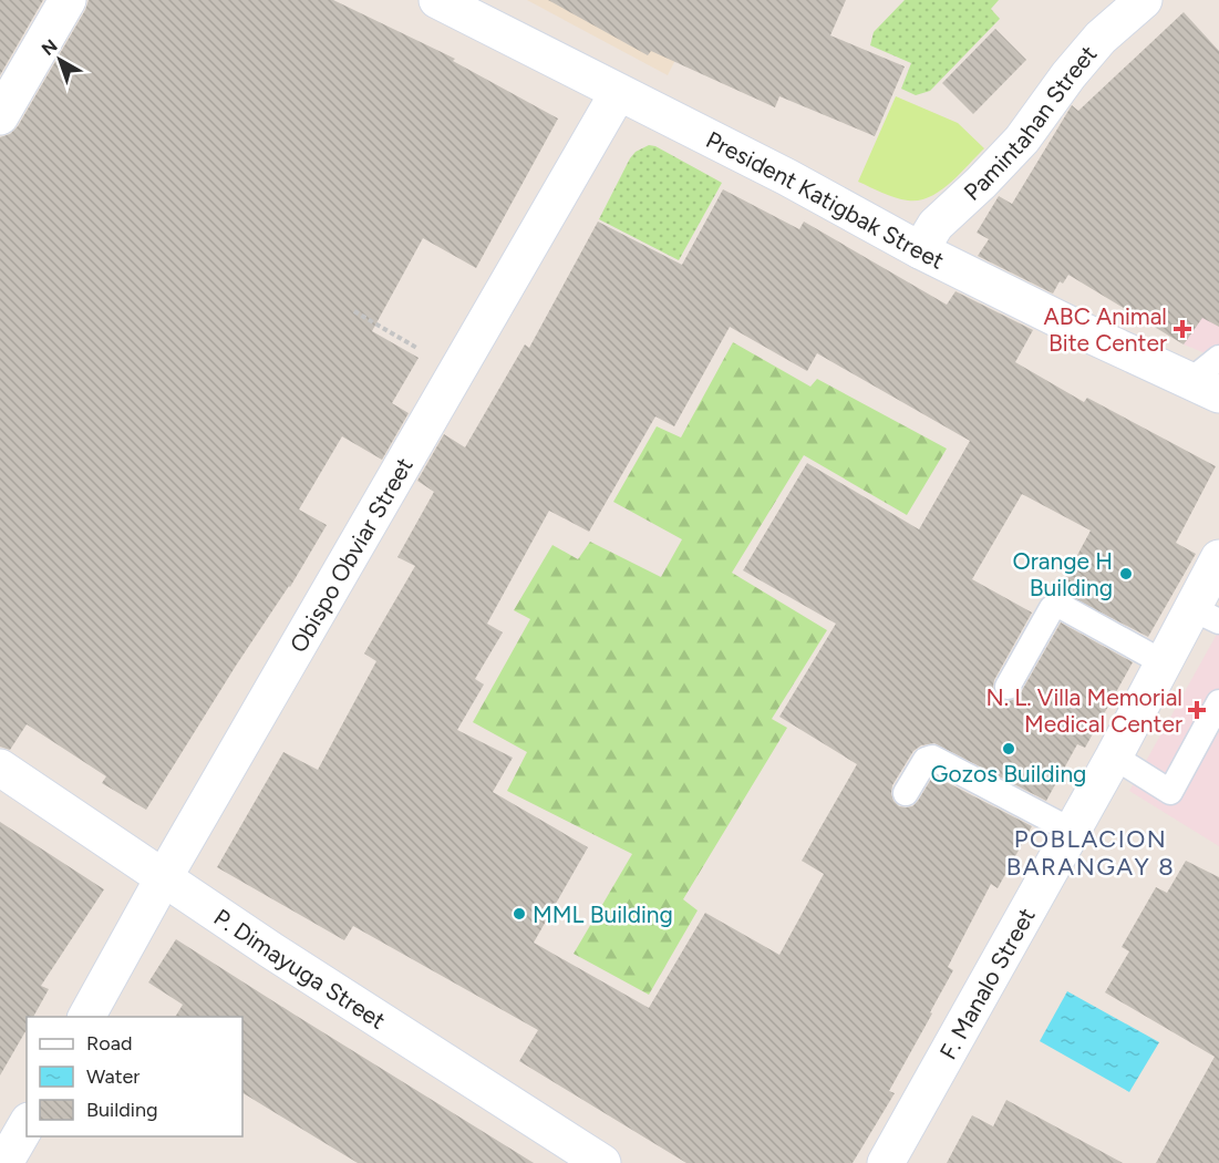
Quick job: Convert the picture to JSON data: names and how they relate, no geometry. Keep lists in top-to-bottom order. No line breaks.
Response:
{"streets":{"street":["Pamintahan Street","President Katigbak Street","Obispo Obviar Street","P. Dimayuga Street","F. Manalo Street"]},"crossings":[["Pamintahan Street","President Katigbak Street"],["President Katigbak Street","Obispo Obviar Street"],["Obispo Obviar Street","P. Dimayuga Street"]],"districts":["POBLACION BARANGAY 8"],"places":{"health":["ABC Animal Bite Center","N. L. Villa Memorial Medical Center"],"other":["Orange H Building","Gozos Building","MML Building"]},"legend":["Road","Water","Building"],"north":"top left"}
